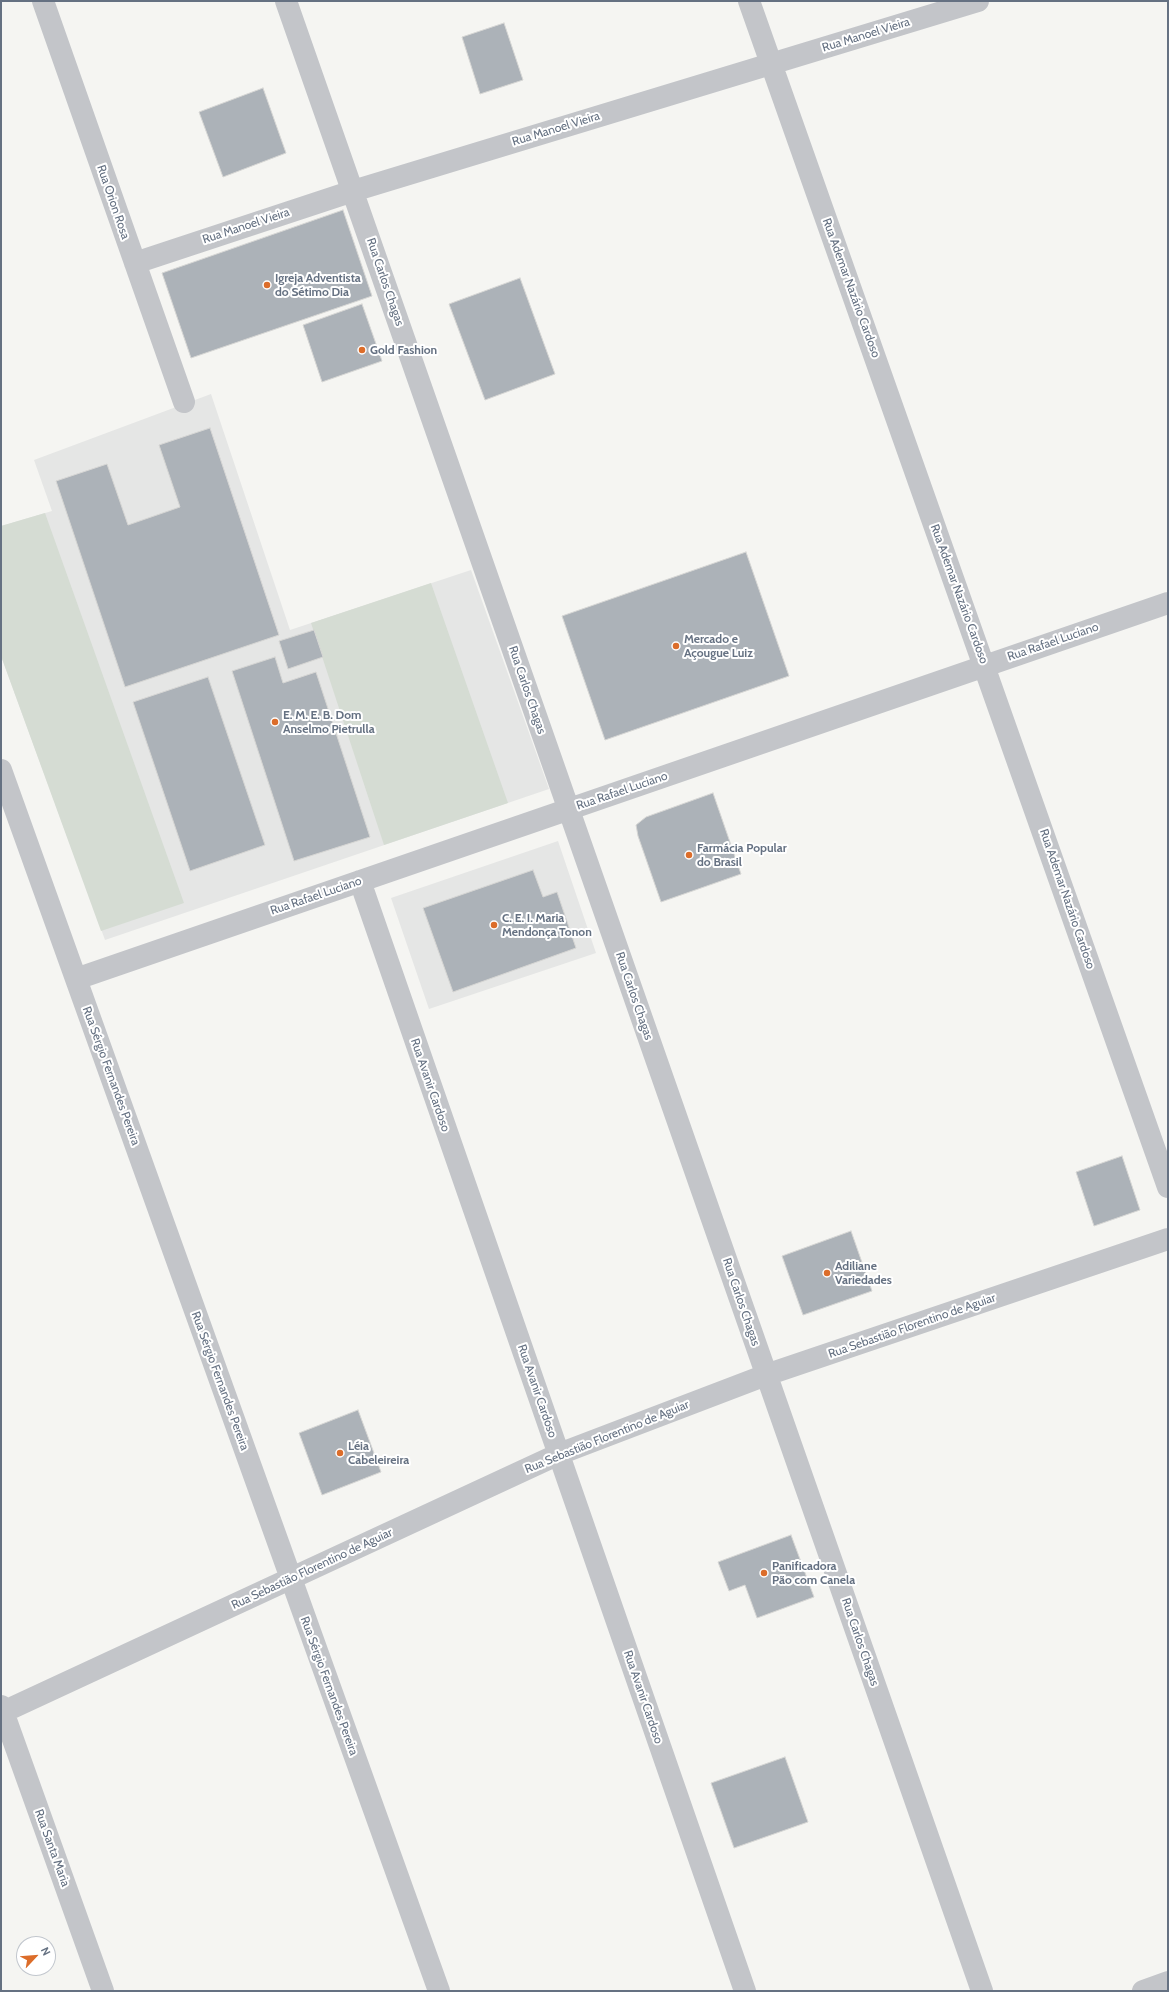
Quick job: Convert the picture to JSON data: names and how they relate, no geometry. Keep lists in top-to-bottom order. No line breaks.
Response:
{"streets":{"street":["Rua Manoel Vieira","Rua Orion Rosa","Rua Carlos Chagas","Rua Ademar Nazário Cardoso","Rua Rafael Luciano","Rua Sérgio Fernandes Pereira","Rua Avanir Cardoso","Rua Sebastião Florentino de Aguiar","Rua Santa Maria"]},"crossings":[["Rua Manoel Vieira","Rua Orion Rosa"],["Rua Manoel Vieira","Rua Carlos Chagas"],["Rua Manoel Vieira","Rua Ademar Nazário Cardoso"],["Rua Carlos Chagas","Rua Rafael Luciano"],["Rua Carlos Chagas","Rua Sebastião Florentino de Aguiar"],["Rua Ademar Nazário Cardoso","Rua Rafael Luciano"],["Rua Rafael Luciano","Rua Sérgio Fernandes Pereira"],["Rua Rafael Luciano","Rua Avanir Cardoso"],["Rua Sérgio Fernandes Pereira","Rua Sebastião Florentino de Aguiar"],["Rua Avanir Cardoso","Rua Sebastião Florentino de Aguiar"],["Rua Sebastião Florentino de Aguiar","Rua Santa Maria"]],"places":["Igreja Adventista do Sétimo Dia","Gold Fashion","Mercado e Açougue Luiz","E. M. E. B. Dom Anselmo Pietrulla","Farmácia Popular do Brasil","C. E. I. Maria Mendonça Tonon","Adiliane Variedades","Léia Cabeleireira","Panificadora Pão com Canela"],"north":"top right"}
